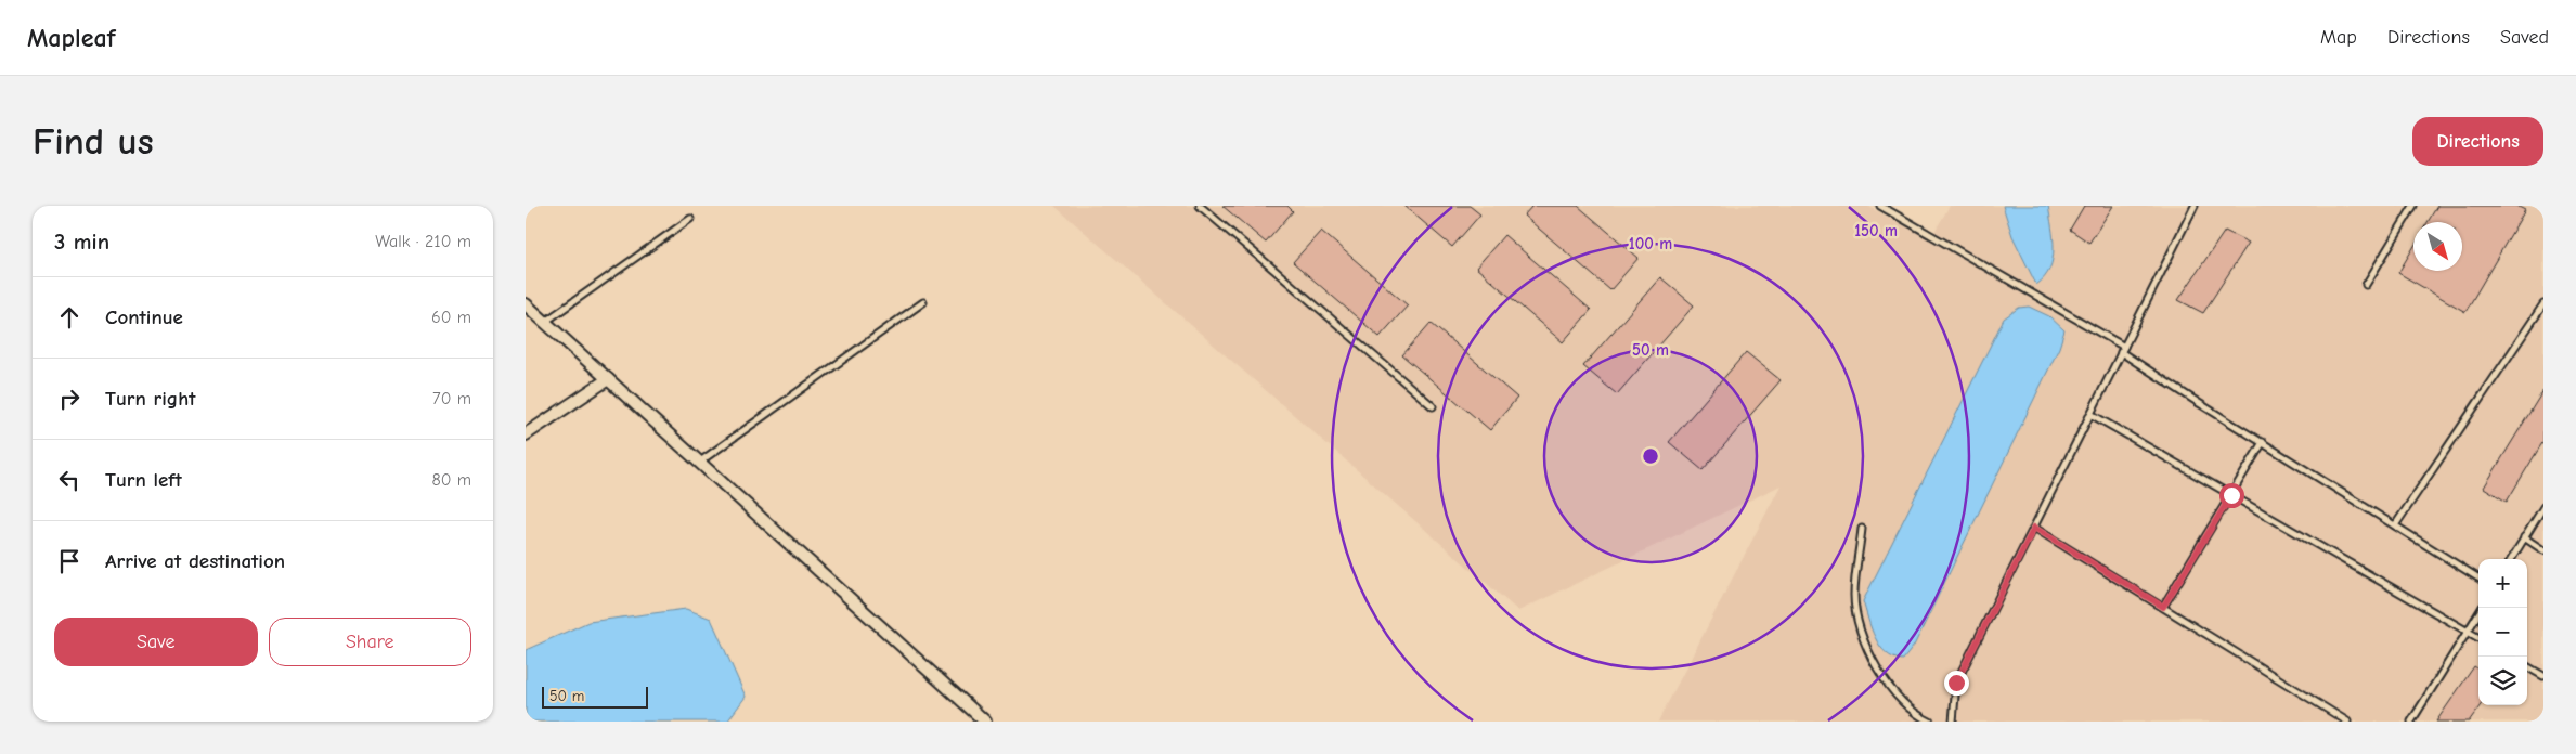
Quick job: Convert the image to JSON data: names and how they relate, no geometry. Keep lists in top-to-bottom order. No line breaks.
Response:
{"scale_bar":"50 m","north":"bottom right","page":{"header":"Mapleaf","nav":["Map","Directions","Saved"],"buttons":["Directions",["Save","Share"]],"title":"Find us","heading":["3 min","Walk · 210 m"],"list":[["Continue","60 m"],["Turn right","70 m"],["Turn left","80 m"],"Arrive at destination"],"map_buttons":["+","−"],"scale":"50 m"},"rings":["150 m","100 m","50 m"]}
